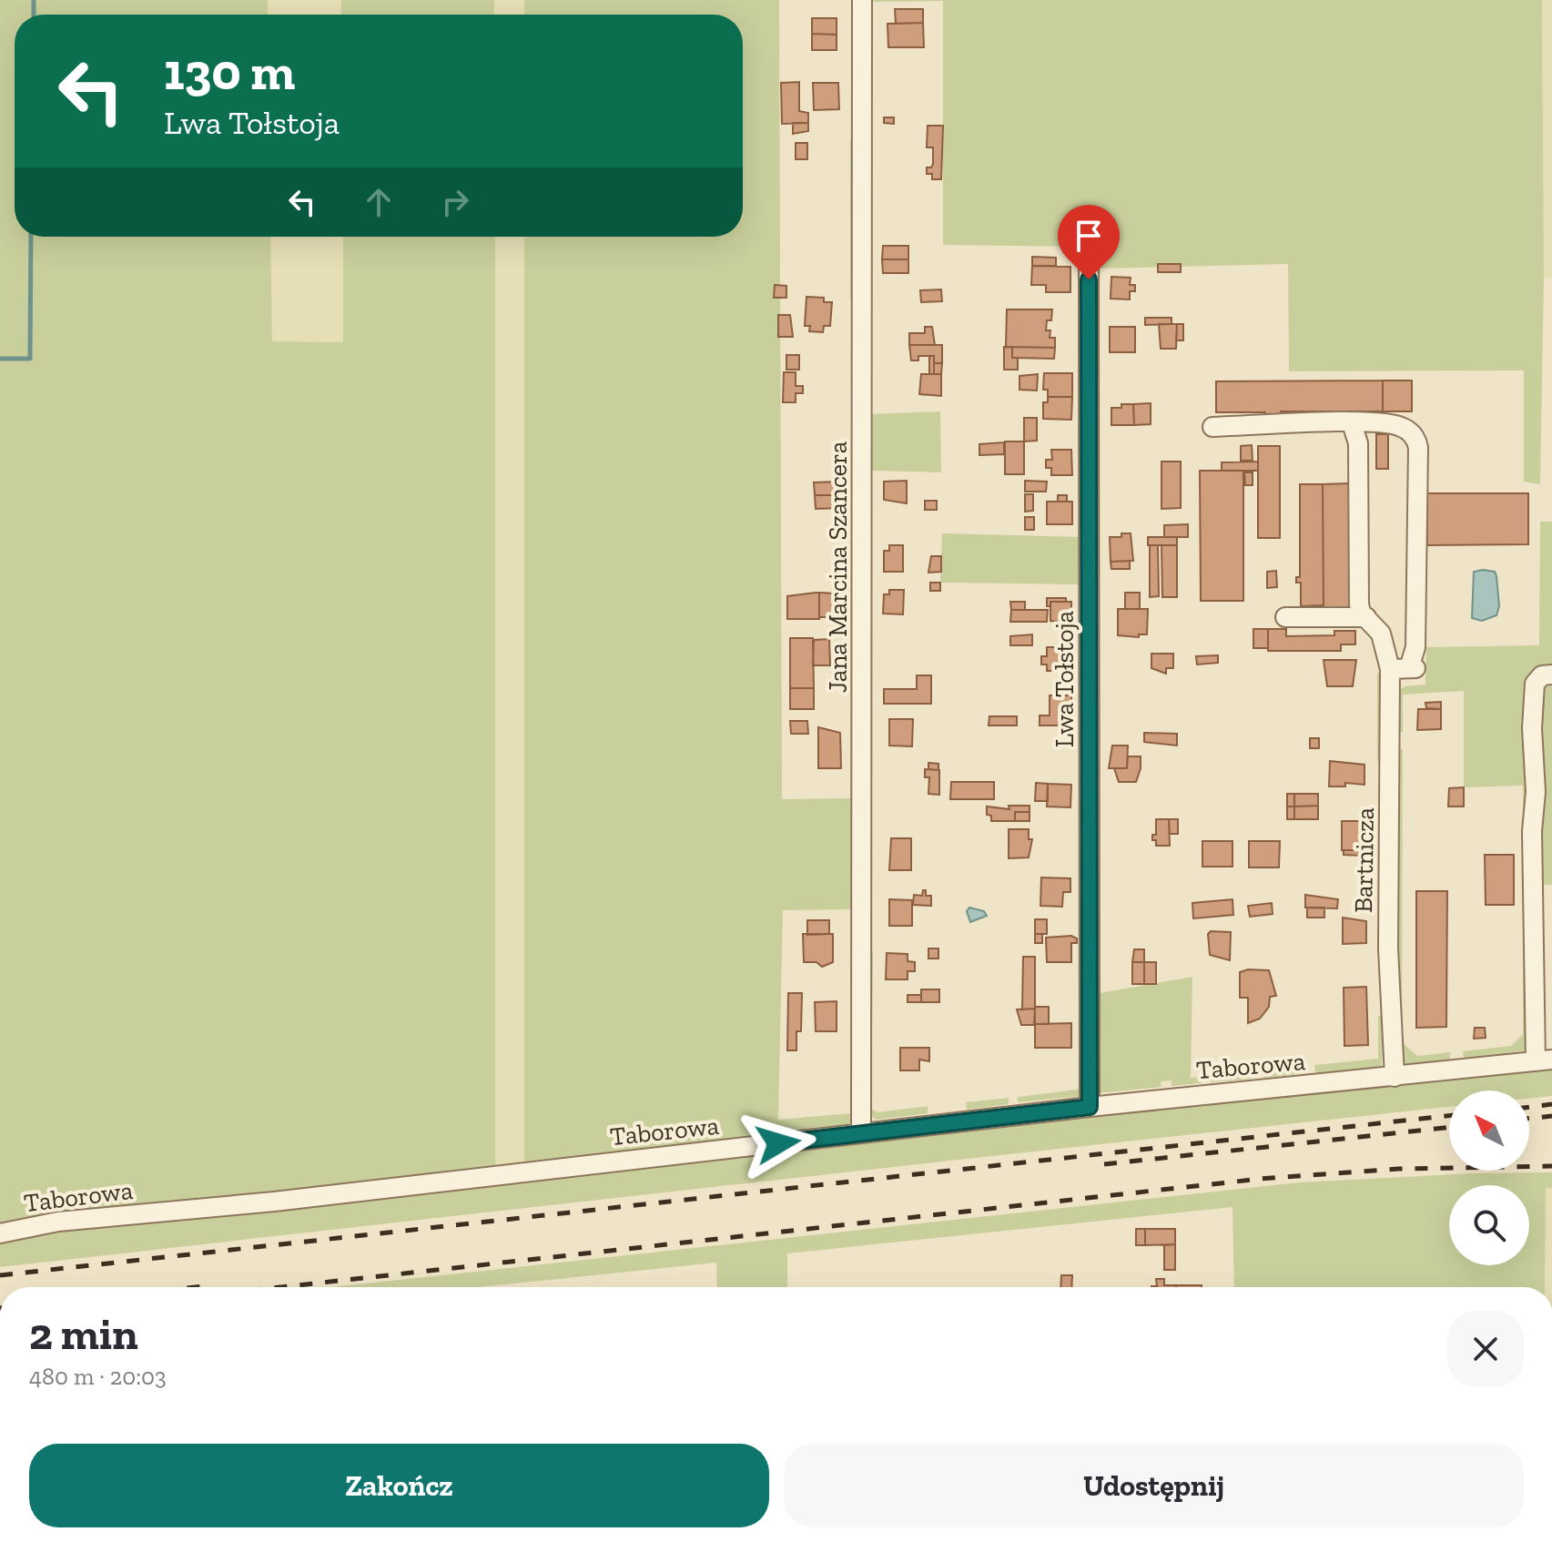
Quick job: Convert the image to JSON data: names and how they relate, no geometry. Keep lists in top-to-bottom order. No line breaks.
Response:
{"streets":{"street":["Jana Marcina Szancera","Lwa Tołstoja","Bartnicza","Taborowa"]},"crossings":[["Jana Marcina Szancera","Taborowa"],["Lwa Tołstoja","Taborowa"],["Bartnicza","Taborowa"]],"north":"top left","page":{"turn":["130 m","Lwa Tołstoja"],"heading":["2 min","480 m · 20:03"],"buttons":["Zakończ","Udostępnij"]}}
